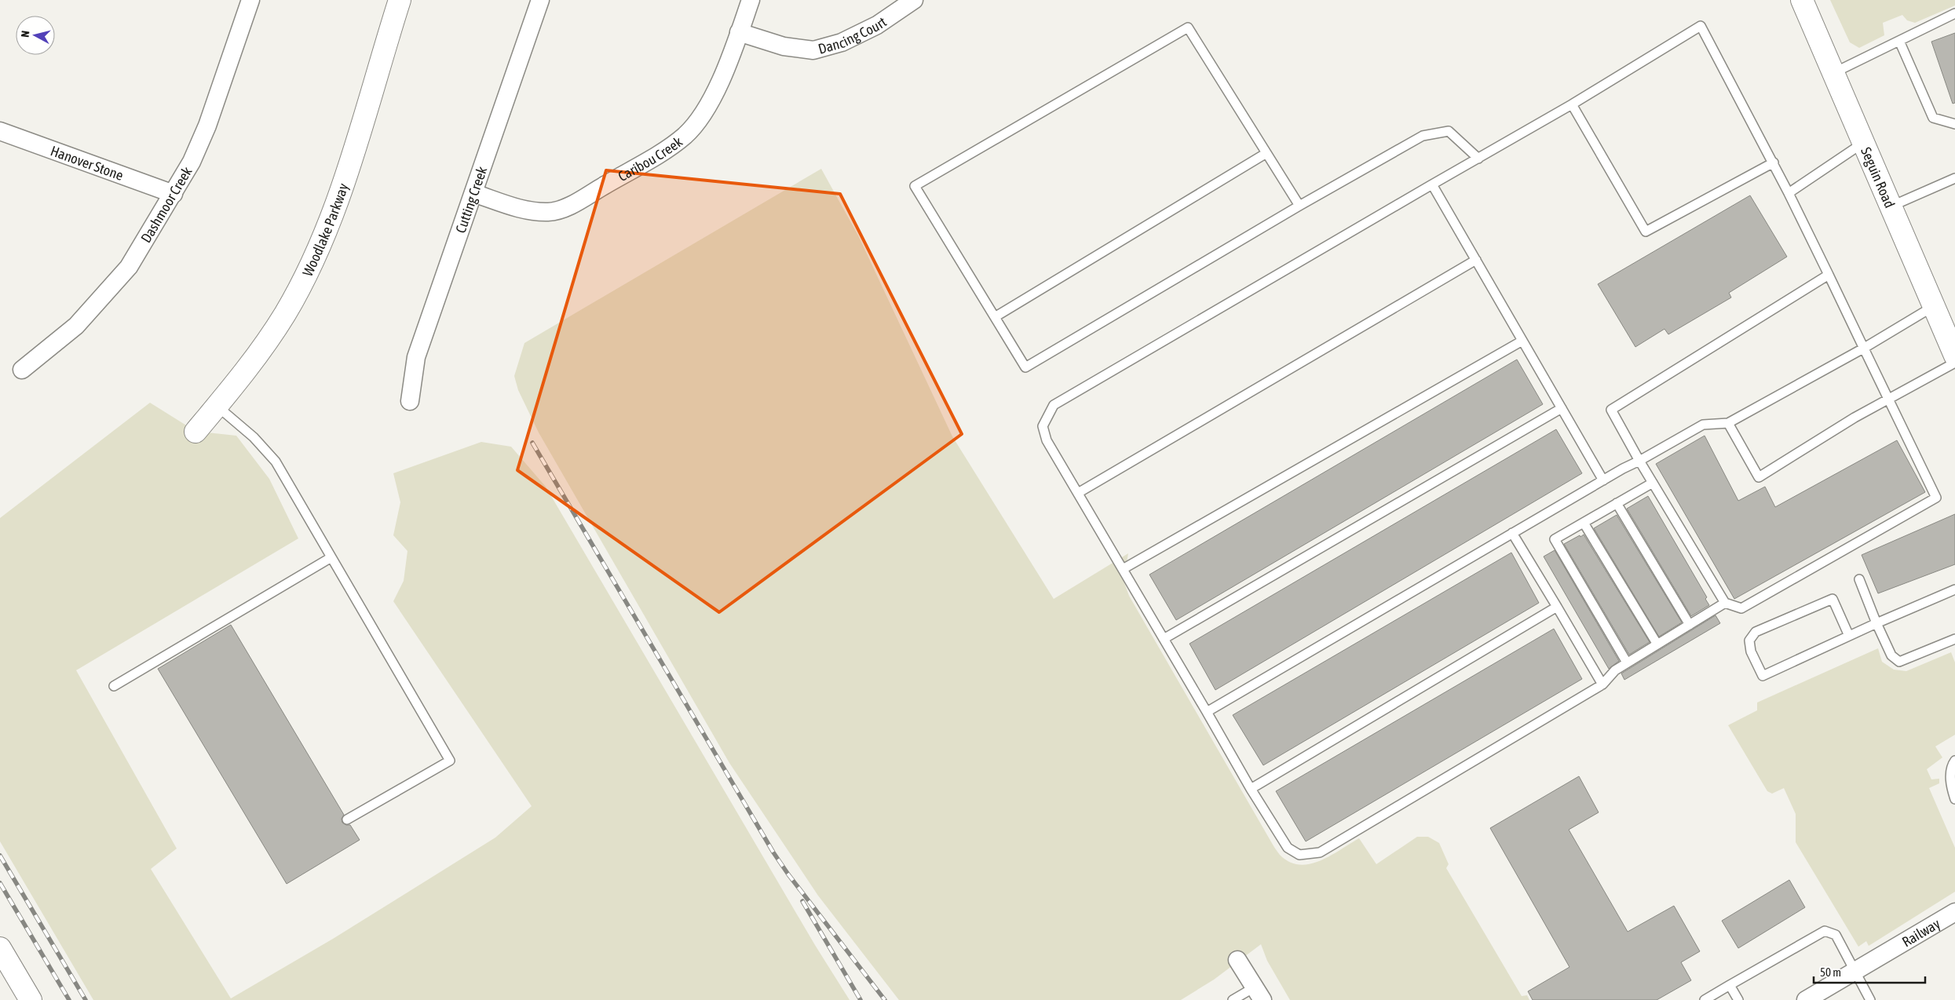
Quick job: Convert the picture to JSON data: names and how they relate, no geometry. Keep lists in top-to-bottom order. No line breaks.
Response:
{"streets":{"street":["Dancing Court","Caribou Creek","Hanover Stone","Seguin Road","Cutting Creek","Dashmoor Creek","Woodlake Parkway","Railway"]},"crossings":[["Dancing Court","Caribou Creek"],["Caribou Creek","Cutting Creek"],["Hanover Stone","Dashmoor Creek"]],"scale_bar":"50 m","north":"left"}
